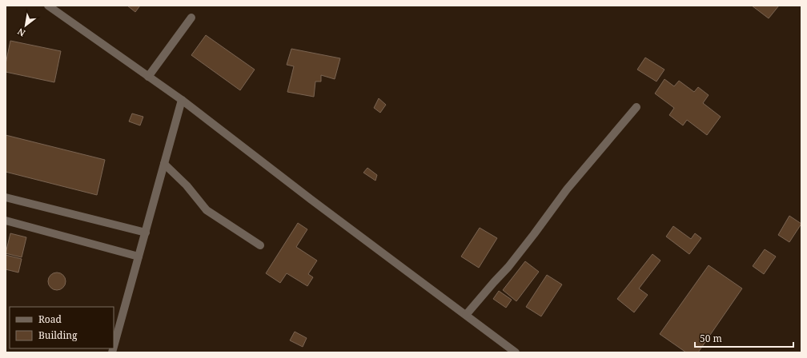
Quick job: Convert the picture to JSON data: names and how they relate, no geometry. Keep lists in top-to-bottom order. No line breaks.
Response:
{"legend":["Road","Building"],"scale_bar":"50 m","north":"bottom left"}
